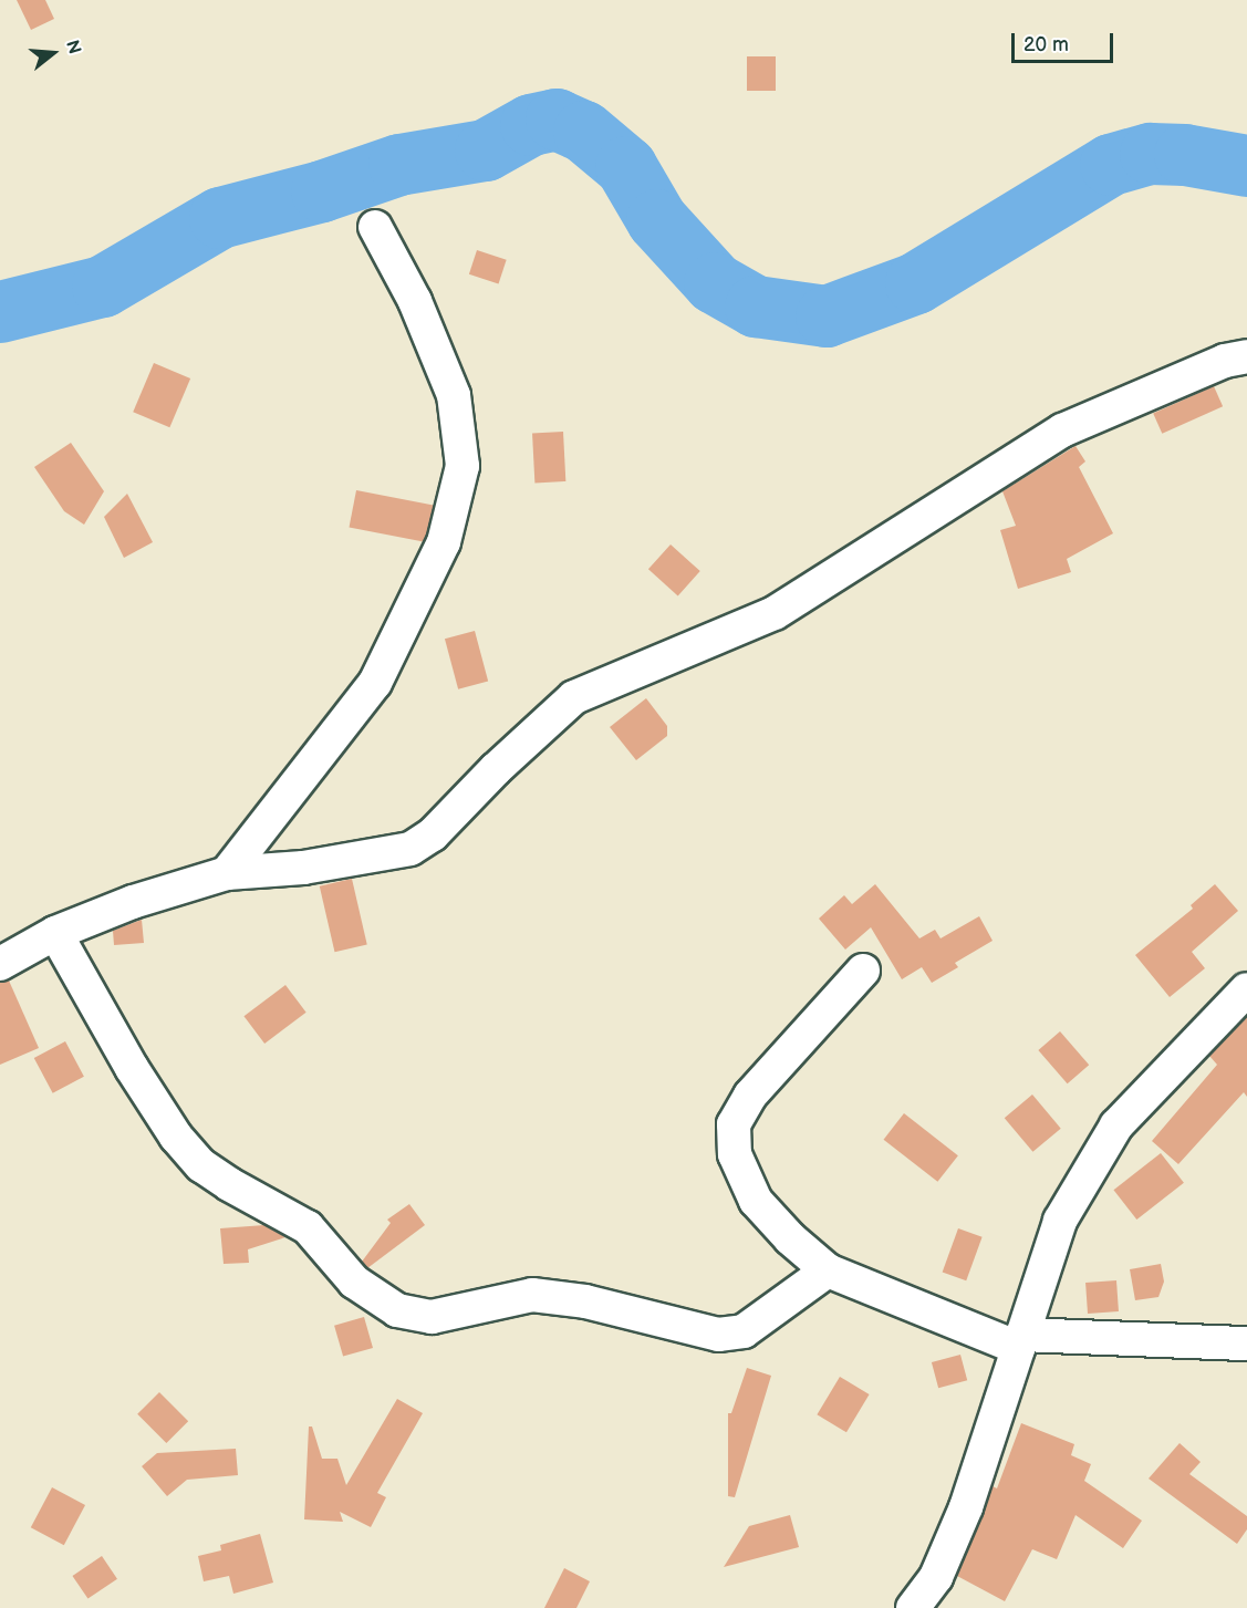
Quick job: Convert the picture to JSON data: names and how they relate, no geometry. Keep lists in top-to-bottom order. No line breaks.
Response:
{"scale_bar":"20 m","north":"right"}
